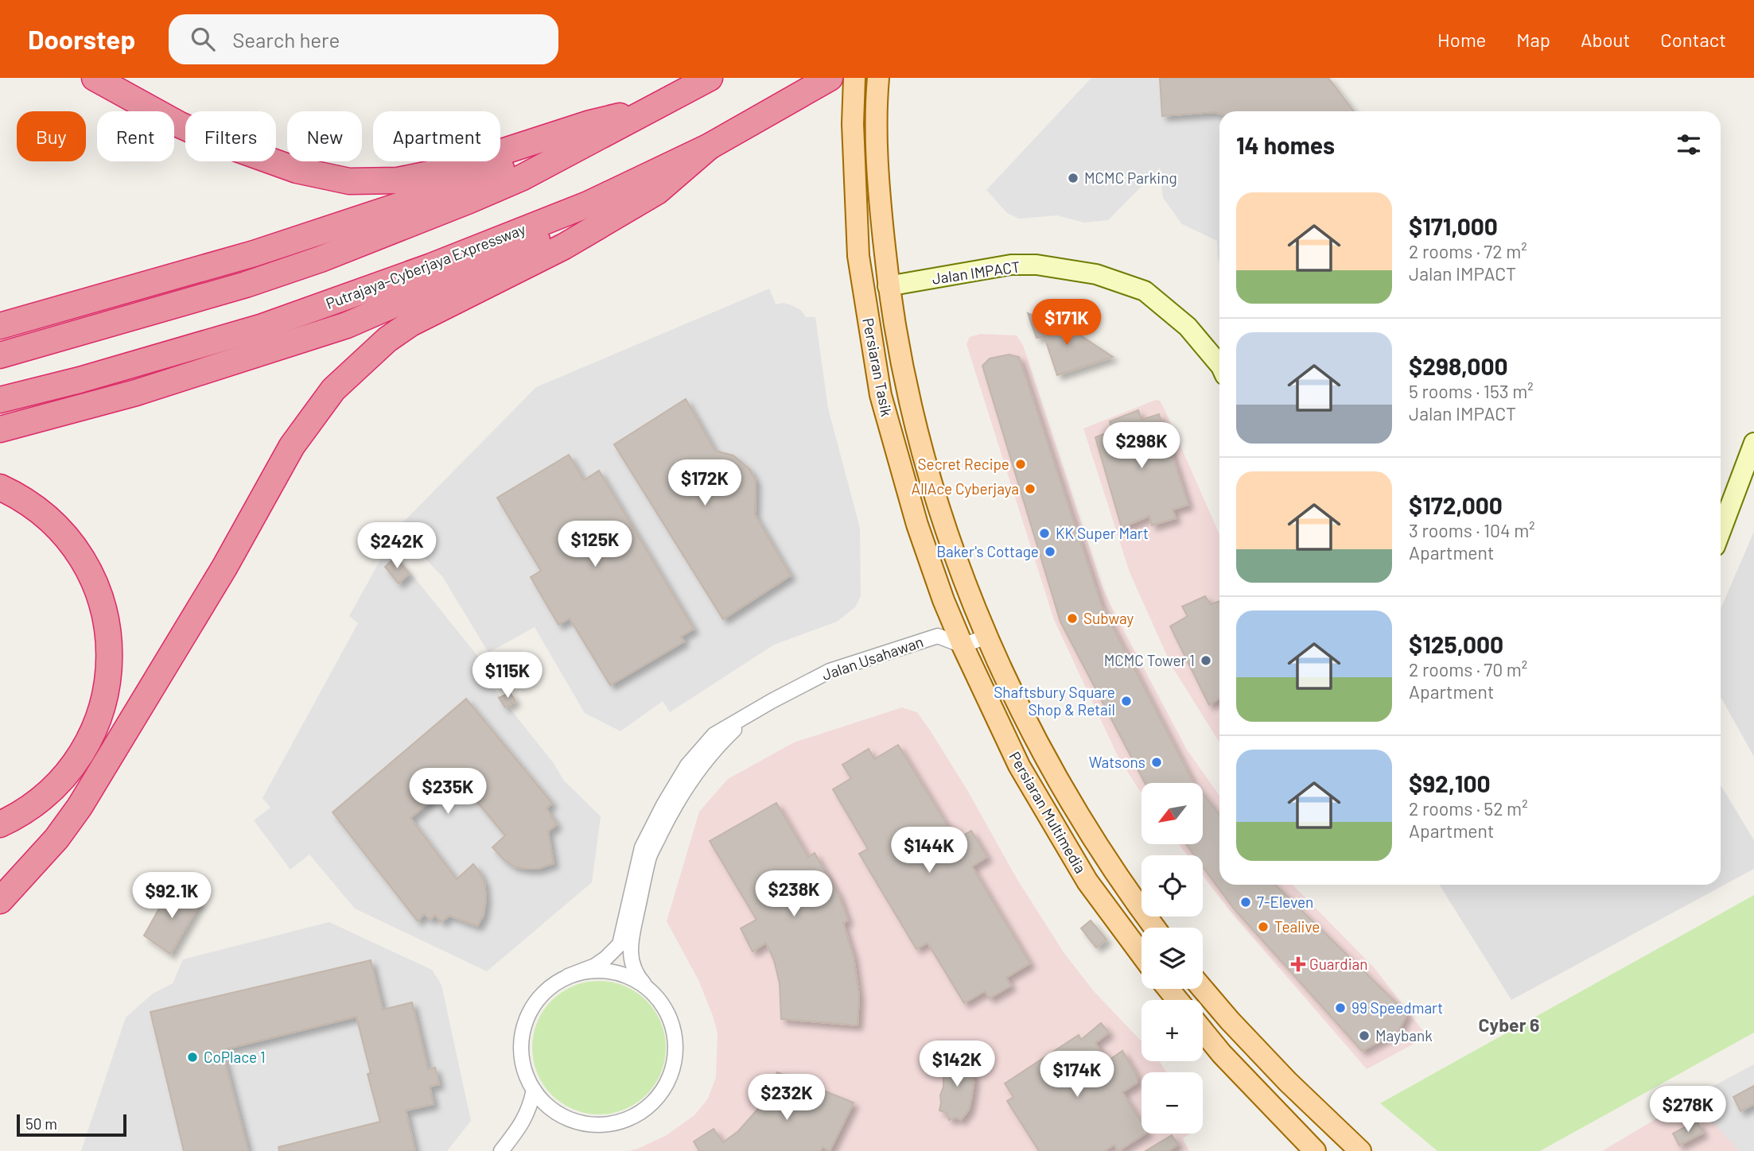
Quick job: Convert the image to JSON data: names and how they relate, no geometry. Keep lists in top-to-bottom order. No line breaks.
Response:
{"streets":{"highway":["Putrajaya–Cyberjaya Expressway"],"main road":["Persiaran Tasik","Persiaran Multimedia"],"street":["Jalan IMPACT","Jalan Usahawan"]},"crossings":[["Jalan IMPACT","Persiaran Tasik"],["Persiaran Tasik","Jalan Usahawan"],["Persiaran Tasik","Persiaran Multimedia"],["Jalan Usahawan","Persiaran Multimedia"]],"districts":["Cyber 6"],"places":{"other":["MCMC Parking","Secret Recipe","AllAce Cyberjaya","KK Super Mart","Baker's Cottage","Subway","MCMC Tower 1","Shaftsbury Square Shop & Retail","Watsons","7-Eleven","Tealive","99 Speedmart","Maybank","CoPlace 1"],"health":["Guardian"]},"scale_bar":"50 m","north":"bottom left","page":{"header":"Doorstep","search":"Search here","nav":["Home","Map","About","Contact"],"chip":["Buy","Rent","Filters","New","Apartment"],"heading":"14 homes","list":[{"name":"$171,000","note":"2 rooms · 72 m² · Jalan IMPACT"},{"name":"$298,000","note":"5 rooms · 153 m² · Jalan IMPACT"},{"name":"$172,000","note":"3 rooms · 104 m² · Apartment"},{"name":"$125,000","note":"2 rooms · 70 m² · Apartment"},{"name":"$92,100","note":"2 rooms · 52 m² · Apartment"}],"price":["$171K","$298K","$172K","$125K","$242K","$115K","$235K","$144K","$238K","$92.1K","$142K","$174K","$232K","$278K"],"map_buttons":["+","−"],"scale":"50 m"}}
